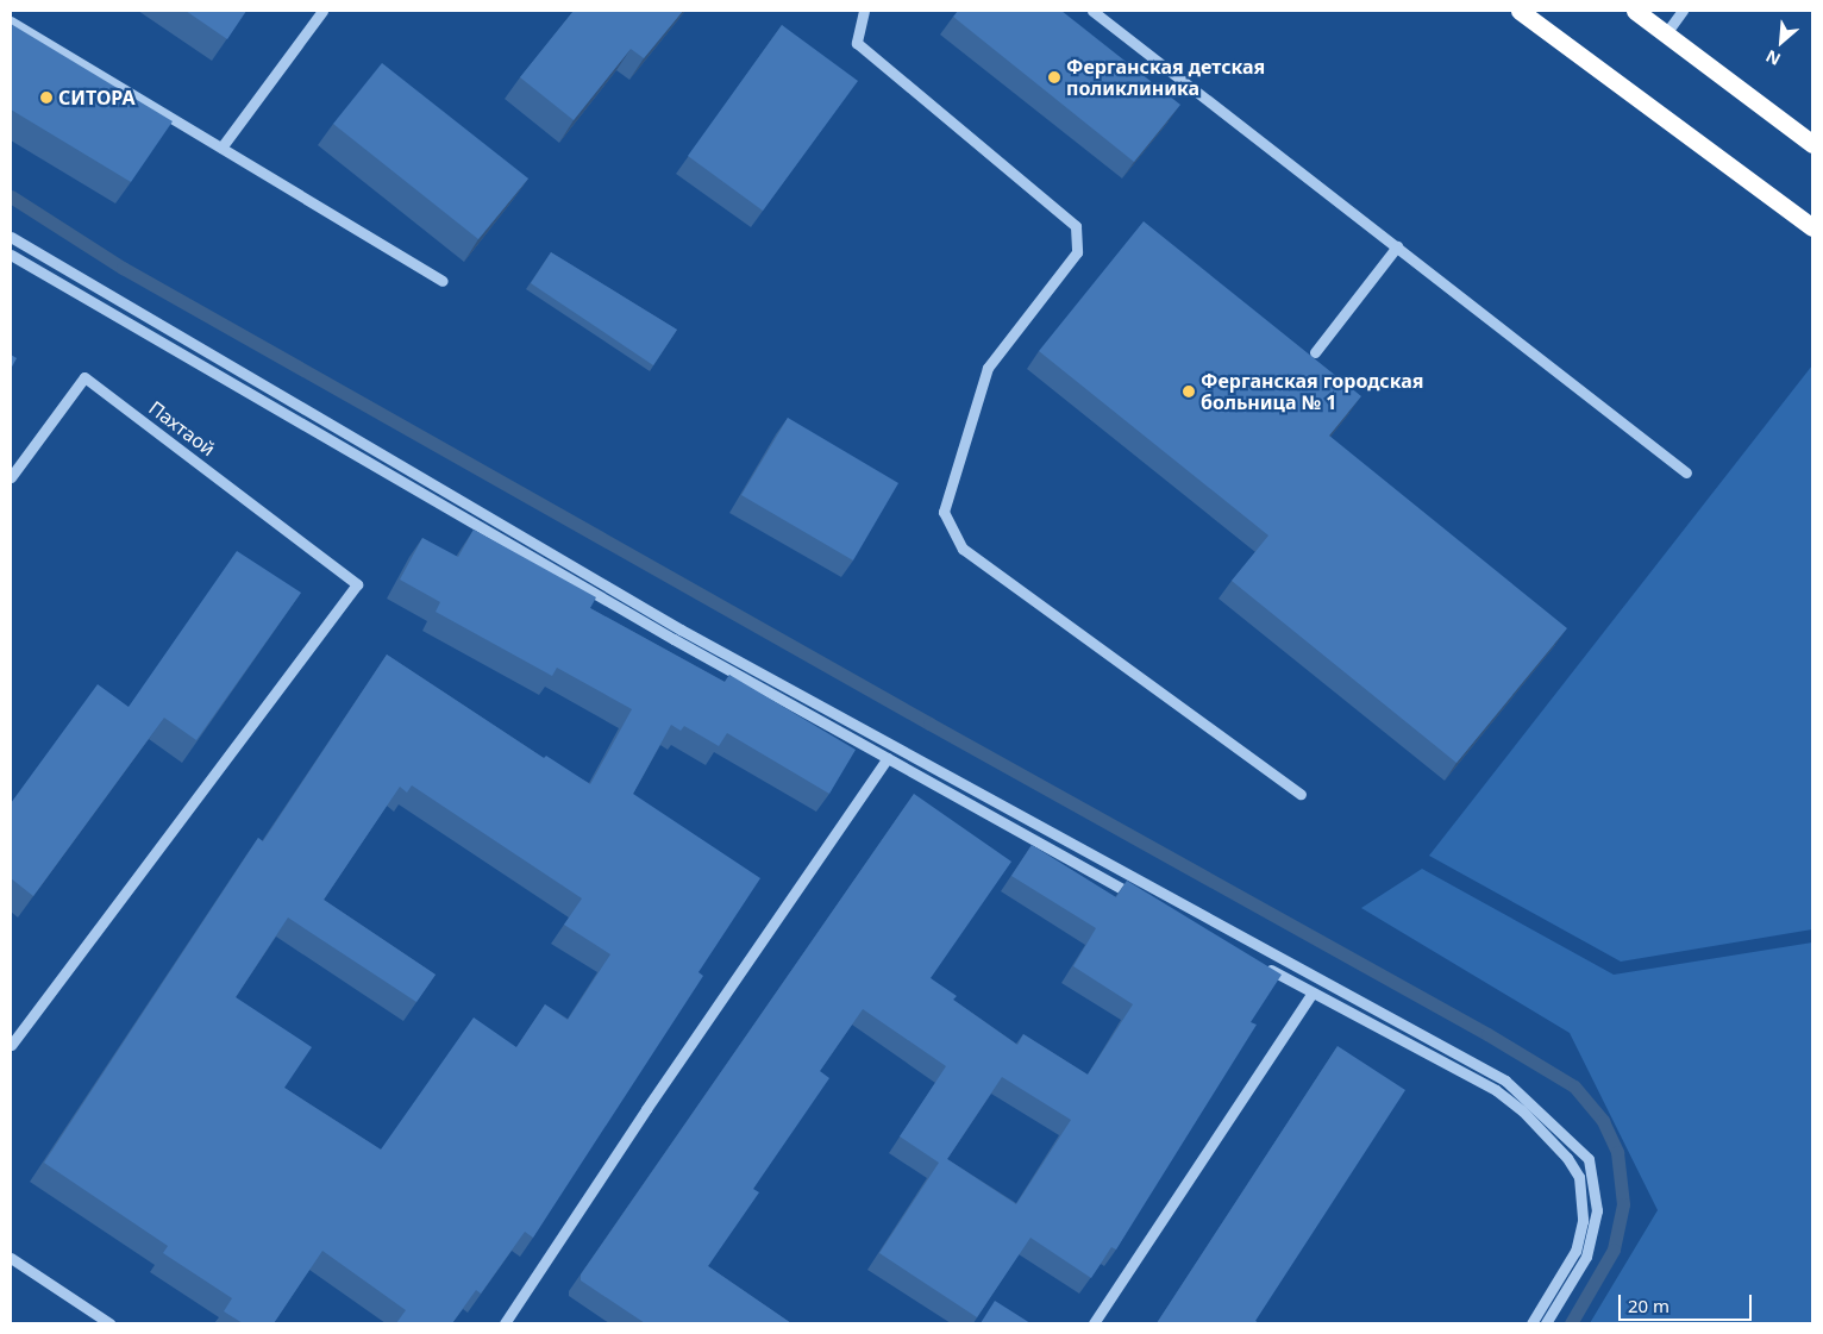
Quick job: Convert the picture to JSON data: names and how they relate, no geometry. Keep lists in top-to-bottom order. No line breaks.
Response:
{"streets":{"street":["Пахтаой"]},"places":["Ферганская детская поликлиника","СИТОРА","Ферганская городская больница № 1"],"scale_bar":"20 m","north":"bottom left"}
